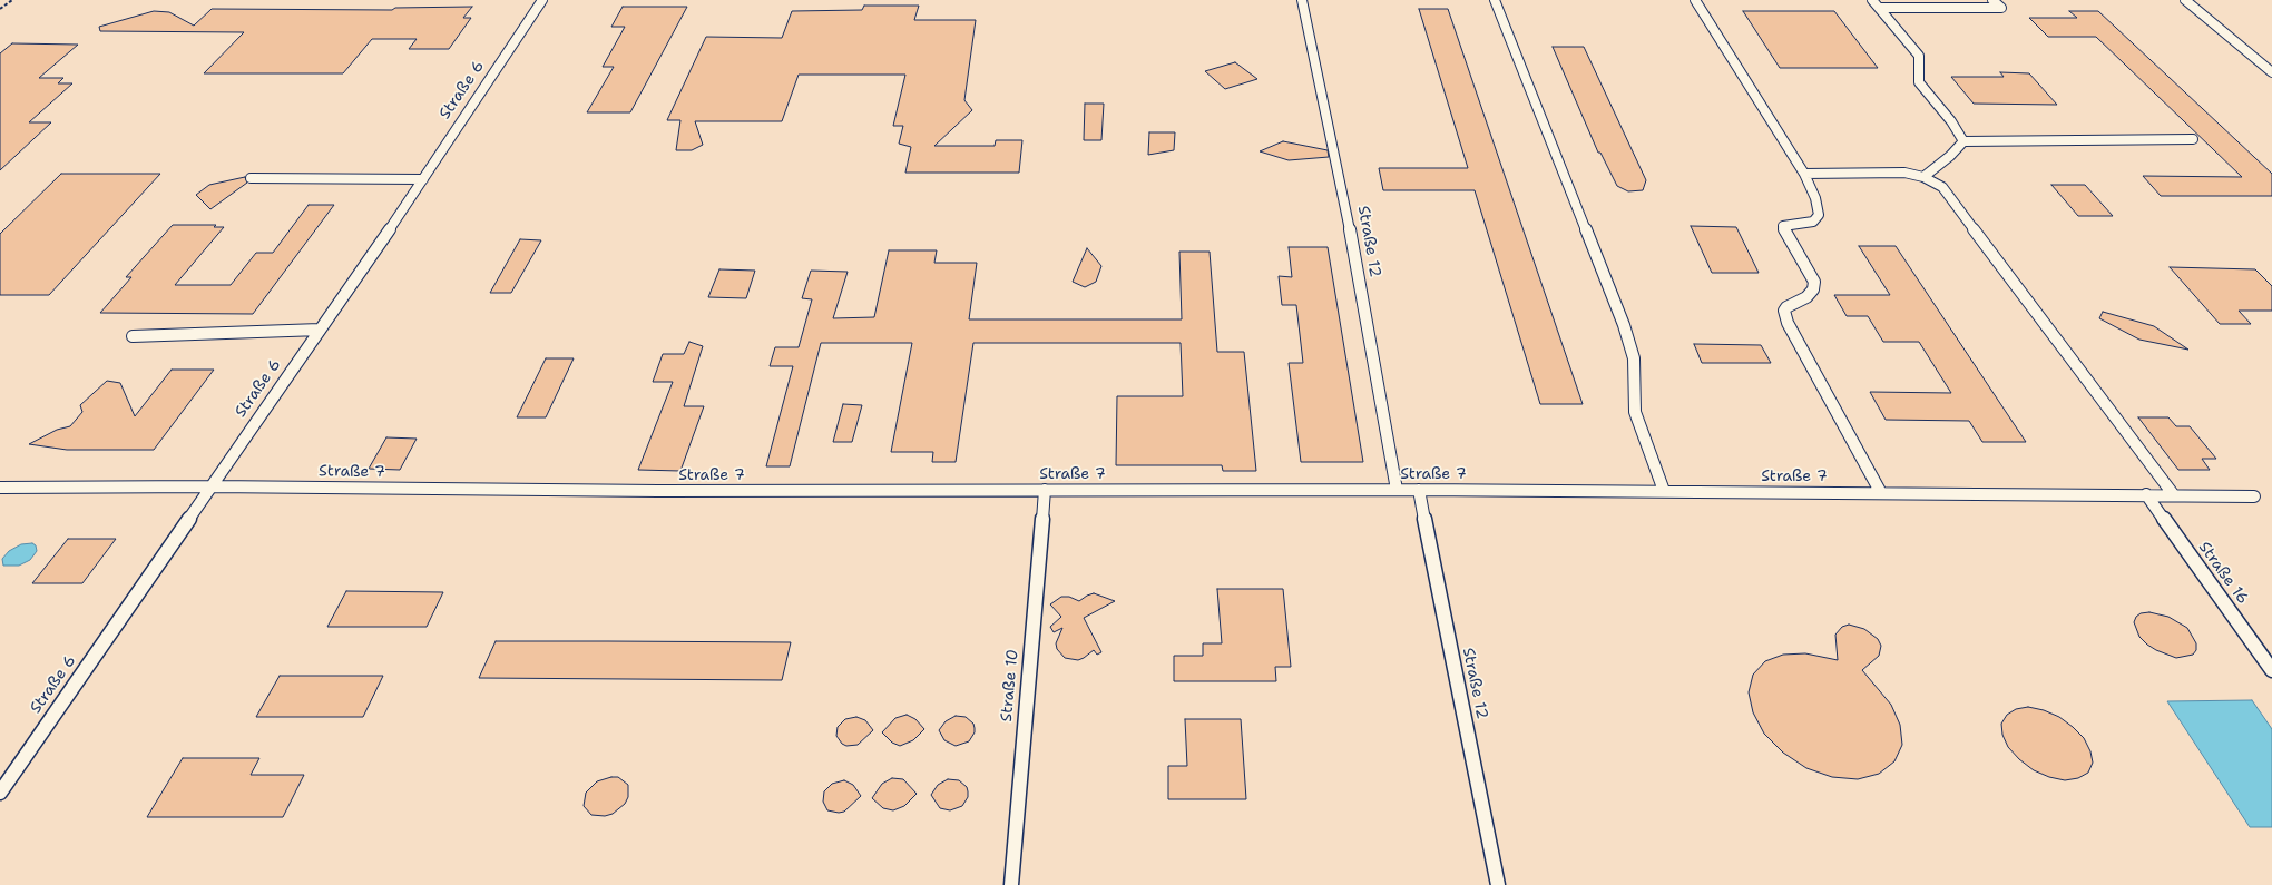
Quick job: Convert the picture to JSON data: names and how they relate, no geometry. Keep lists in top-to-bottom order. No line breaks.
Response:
{"streets":{"lane":["Straße 6","Straße 12","Straße 7","Straße 16","Straße 10"]},"crossings":[["Straße 6","Straße 7"],["Straße 12","Straße 7"],["Straße 7","Straße 16"],["Straße 7","Straße 10"]]}
